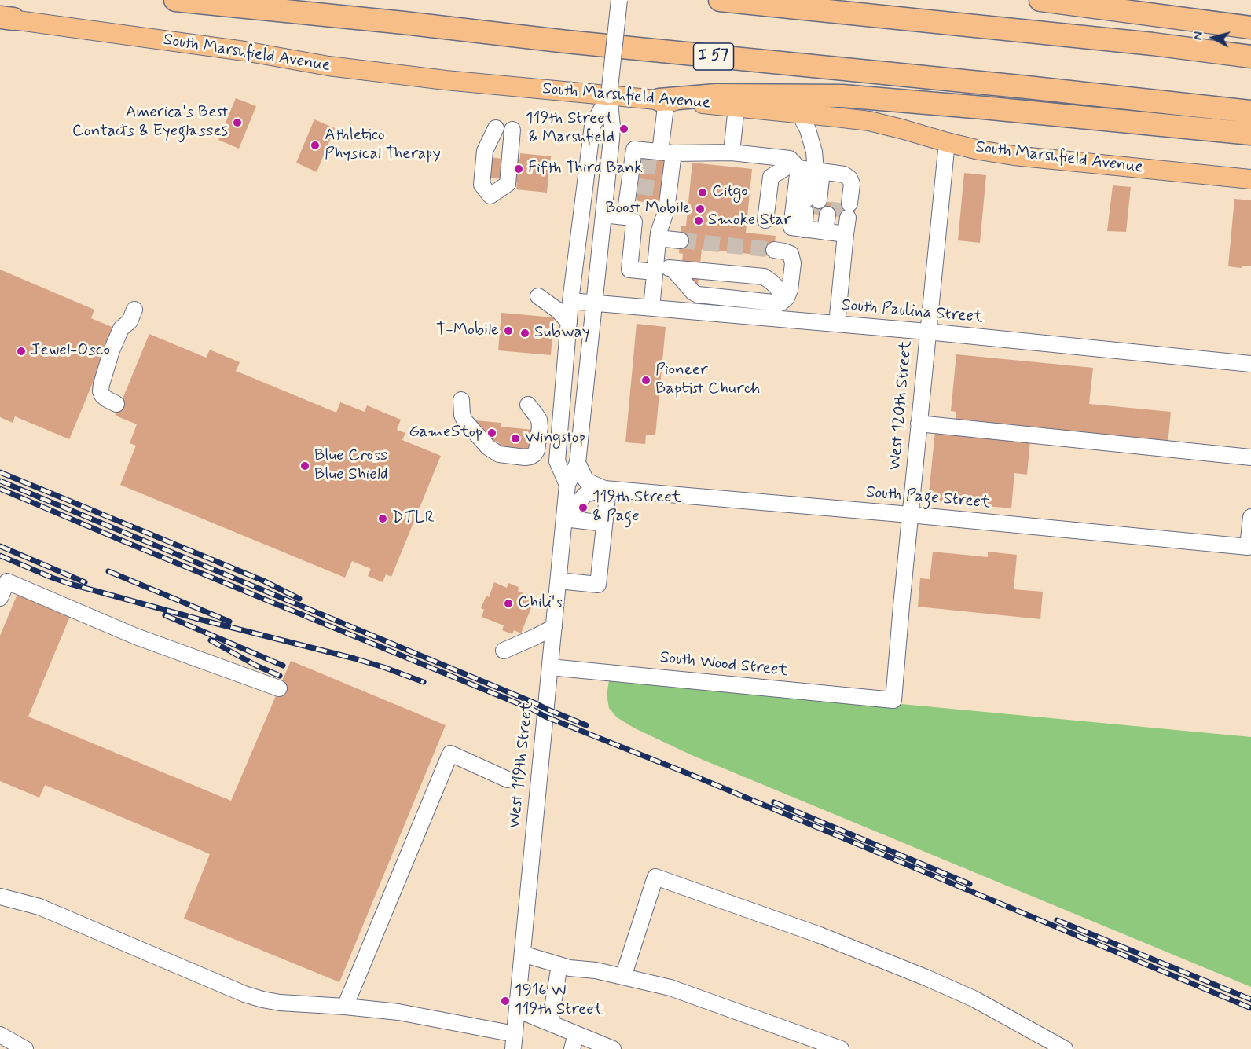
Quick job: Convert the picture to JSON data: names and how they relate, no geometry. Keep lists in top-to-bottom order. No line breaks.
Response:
{"streets":{"highway":["I 57"],"main road":["South Marshfield Avenue"],"street":["South Paulina Street","West 120th Street","South Page Street","South Wood Street","West 119th Street"]},"crossings":[["South Marshfield Avenue","West 120th Street"],["South Marshfield Avenue","West 119th Street"],["South Paulina Street","West 120th Street"],["South Paulina Street","West 119th Street"],["West 120th Street","South Page Street"],["West 120th Street","South Wood Street"],["South Page Street","West 119th Street"],["South Wood Street","West 119th Street"]],"places":["America's Best Contacts & Eyeglasses","119th Street & Marshfield","Athletico Physical Therapy","Fifth Third Bank","Citgo","Boost Mobile","Smoke Star","T-Mobile","Subway","Jewel-Osco","Pioneer Baptist Church","GameStop","Wingstop","Blue Cross Blue Shield","119th Street & Page","DTLR","Chili's","1916 W 119th Street"],"north":"left"}
